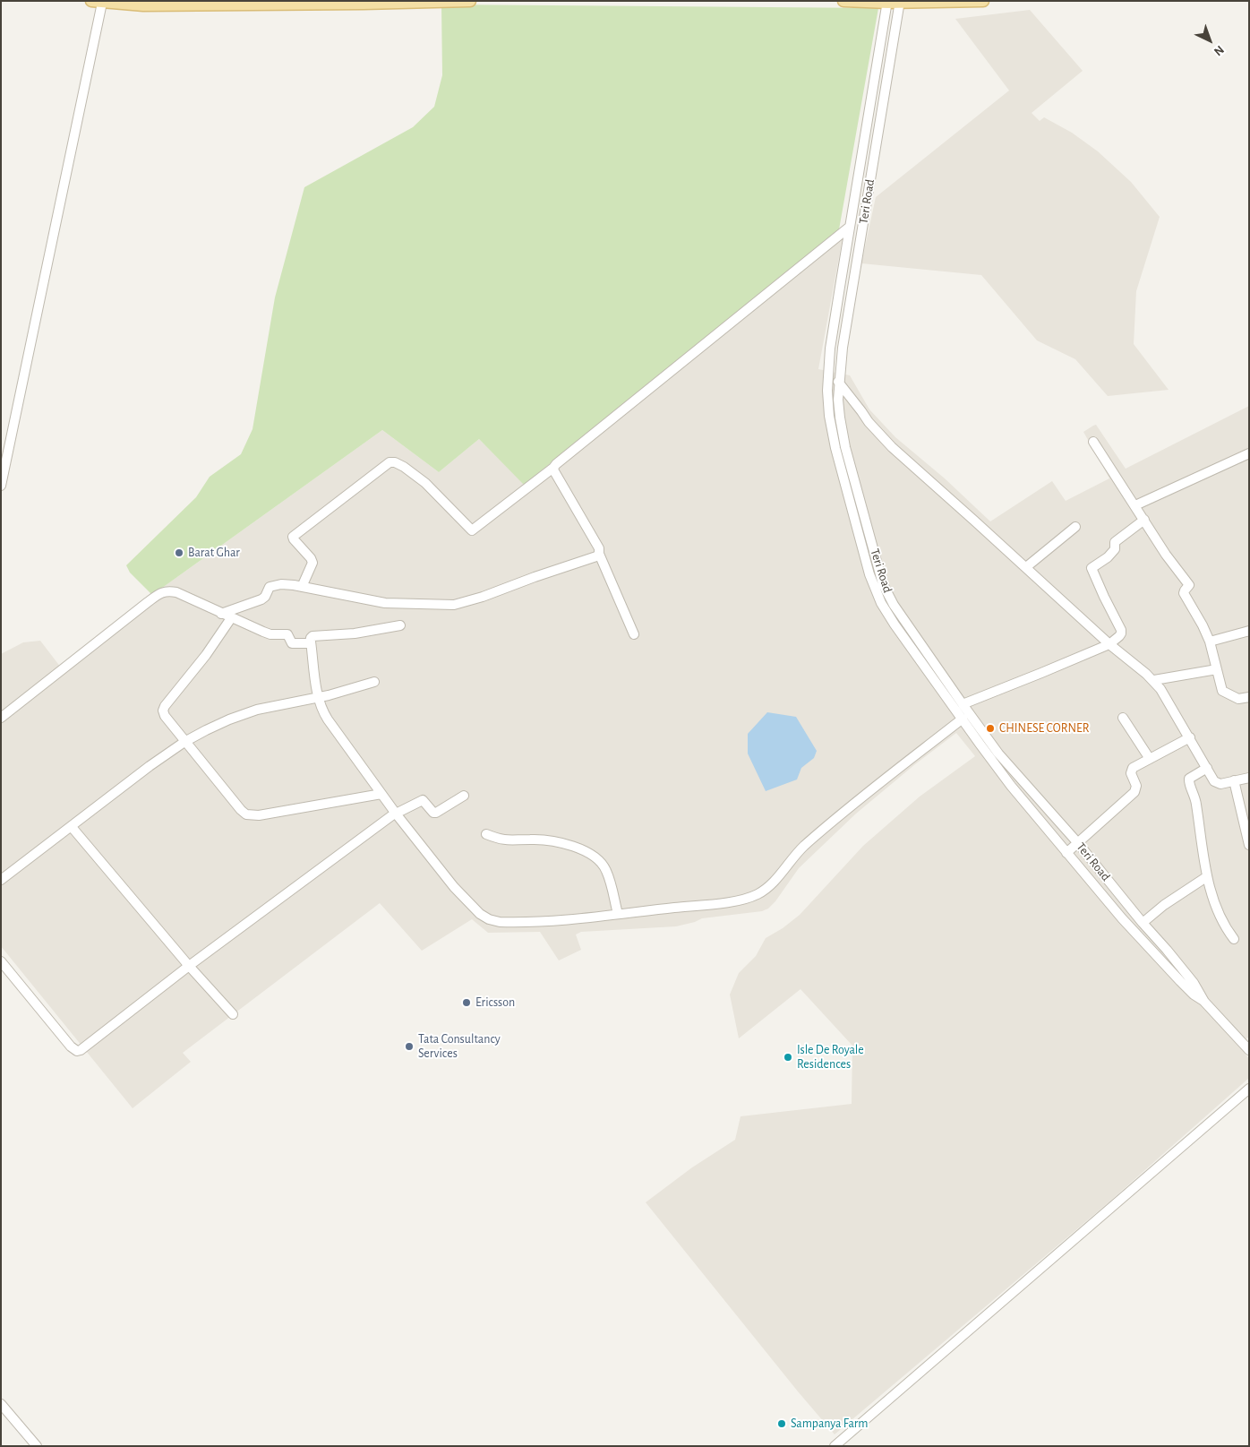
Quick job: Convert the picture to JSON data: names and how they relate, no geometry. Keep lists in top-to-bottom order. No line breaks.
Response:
{"streets":{"street":["Teri Road"]},"places":["Barat Ghar","CHINESE CORNER","Ericsson","Tata Consultancy Services","Isle De Royale Residences","Sampanya Farm"],"north":"bottom right"}
